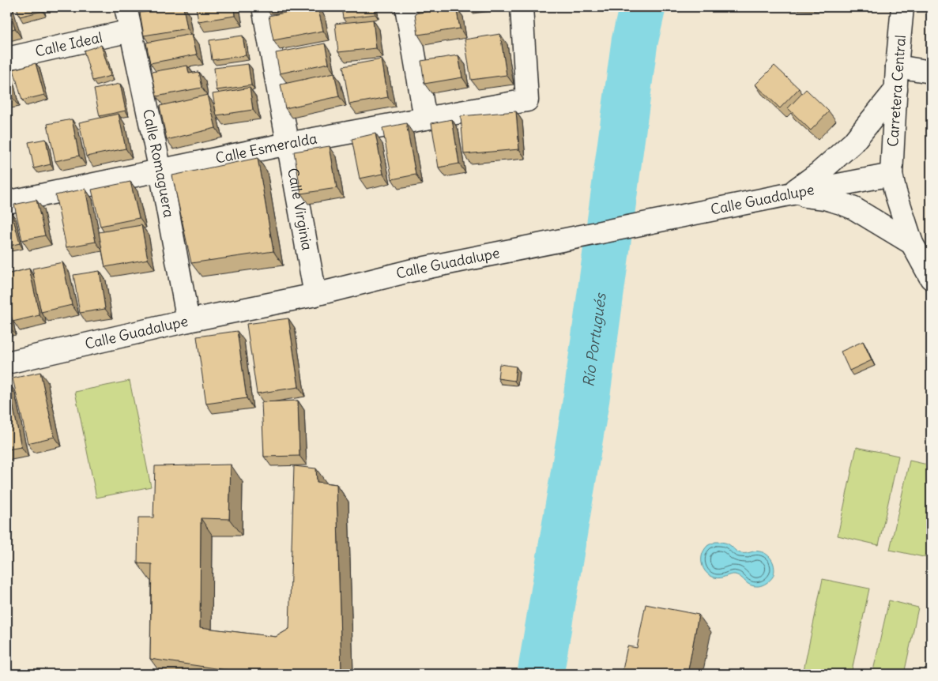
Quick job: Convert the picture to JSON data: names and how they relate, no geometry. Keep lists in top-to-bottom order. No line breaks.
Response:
{"streets":{"street":["Calle Ideal","Carretera Central","Calle Esmeralda","Calle Romaguera","Calle Guadalupe","Calle Virginia"]},"crossings":[["Calle Ideal","Calle Romaguera"],["Carretera Central","Calle Guadalupe"],["Calle Esmeralda","Calle Romaguera"],["Calle Esmeralda","Calle Virginia"],["Calle Romaguera","Calle Guadalupe"],["Calle Guadalupe","Calle Virginia"]],"water":["Río Portugués"]}
